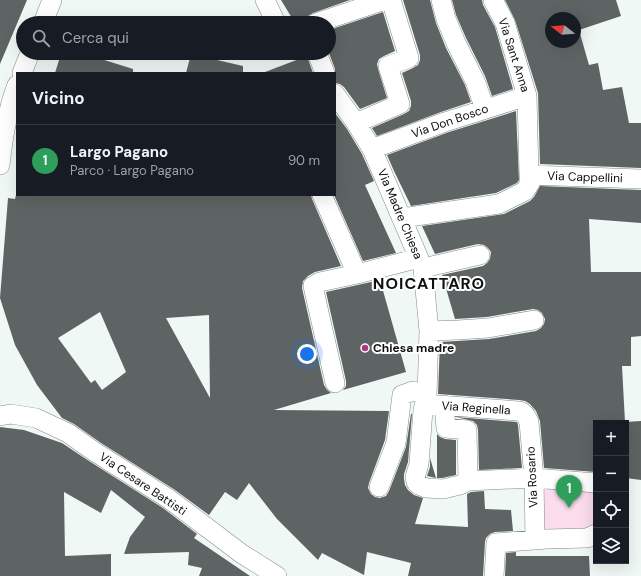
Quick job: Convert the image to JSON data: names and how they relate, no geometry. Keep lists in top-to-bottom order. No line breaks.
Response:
{"streets":{"street":["Via Sant Anna","Via Don Bosco","Via Cappellini","Via Madre Chiesa","Via Reginella","Via Rosario","Via Cesare Battisti"]},"crossings":[["Via Sant Anna","Via Don Bosco"],["Via Sant Anna","Via Cappellini"],["Via Don Bosco","Via Madre Chiesa"],["Via Madre Chiesa","Via Reginella"],["Via Reginella","Via Rosario"]],"districts":["NOICATTARO"],"places":["Chiesa madre"],"north":"left","page":{"search":"Cerca qui","heading":"Vicino","list":[{"mark":"1","name":"Largo Pagano","note":"Parco · Largo Pagano","value":"90 m"}],"map_buttons":["+","−"],"pins":"1"}}
